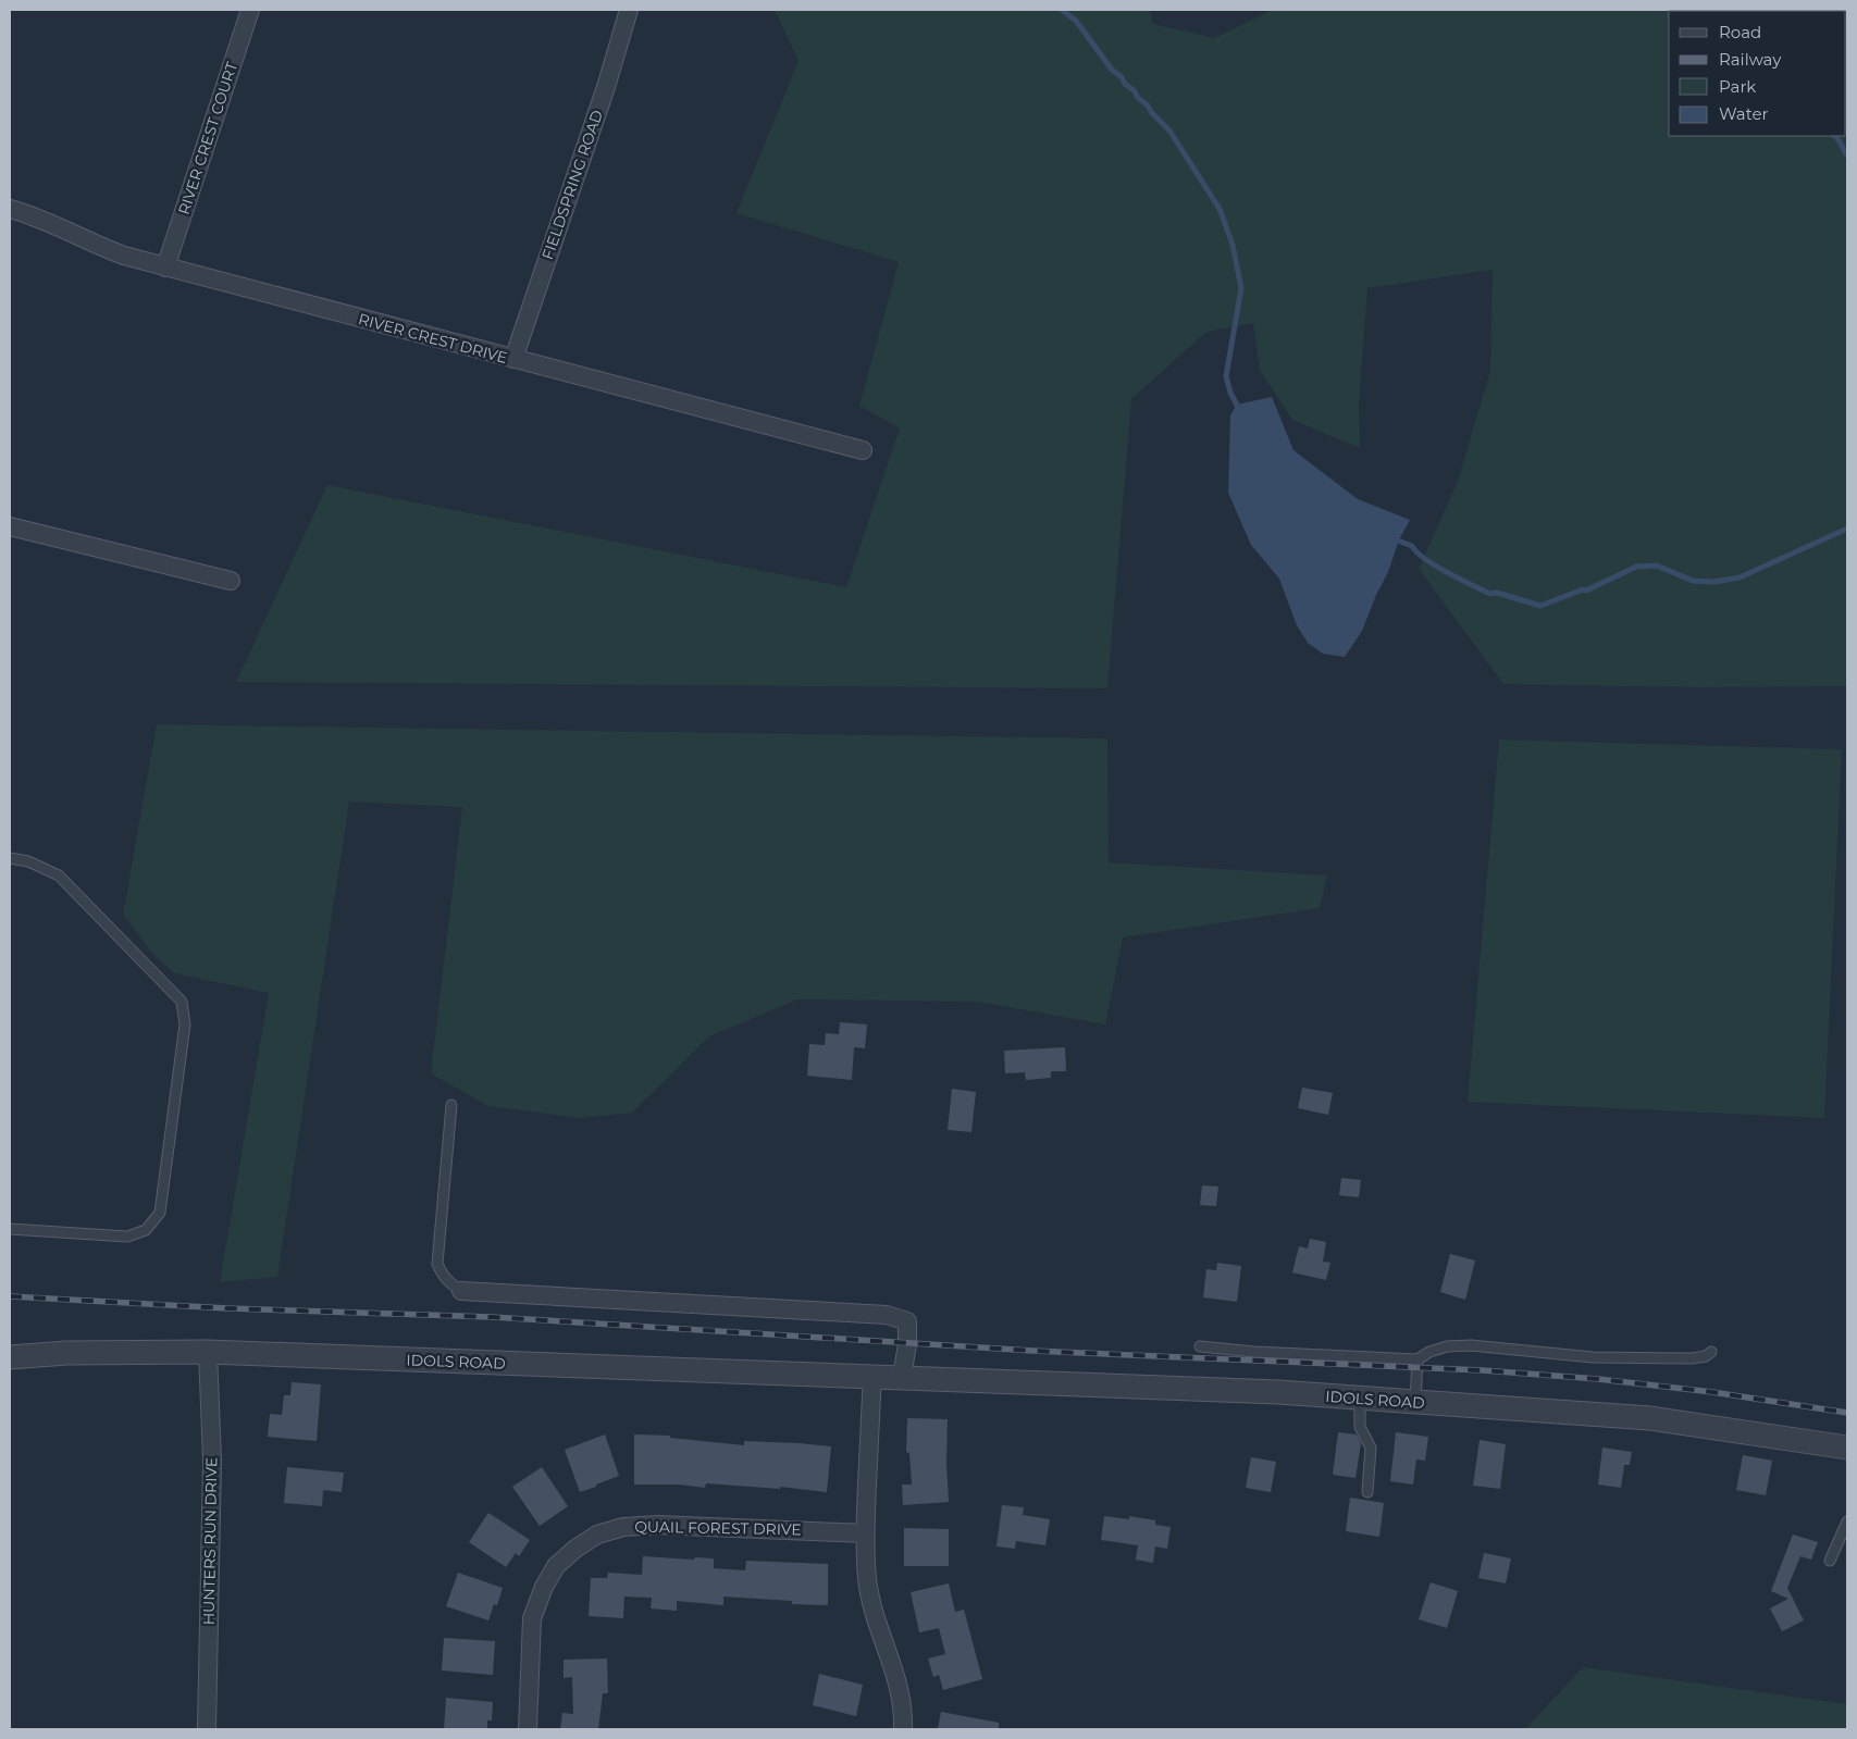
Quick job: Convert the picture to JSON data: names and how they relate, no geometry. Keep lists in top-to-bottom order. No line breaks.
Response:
{"streets":{"street":["RIVER CREST COURT","FIELDSPRING ROAD","RIVER CREST DRIVE","IDOLS ROAD","QUAIL FOREST DRIVE","HUNTERS RUN DRIVE"]},"crossings":[["RIVER CREST COURT","RIVER CREST DRIVE"],["FIELDSPRING ROAD","RIVER CREST DRIVE"],["IDOLS ROAD","HUNTERS RUN DRIVE"]],"legend":["Road","Railway","Park","Water"]}
